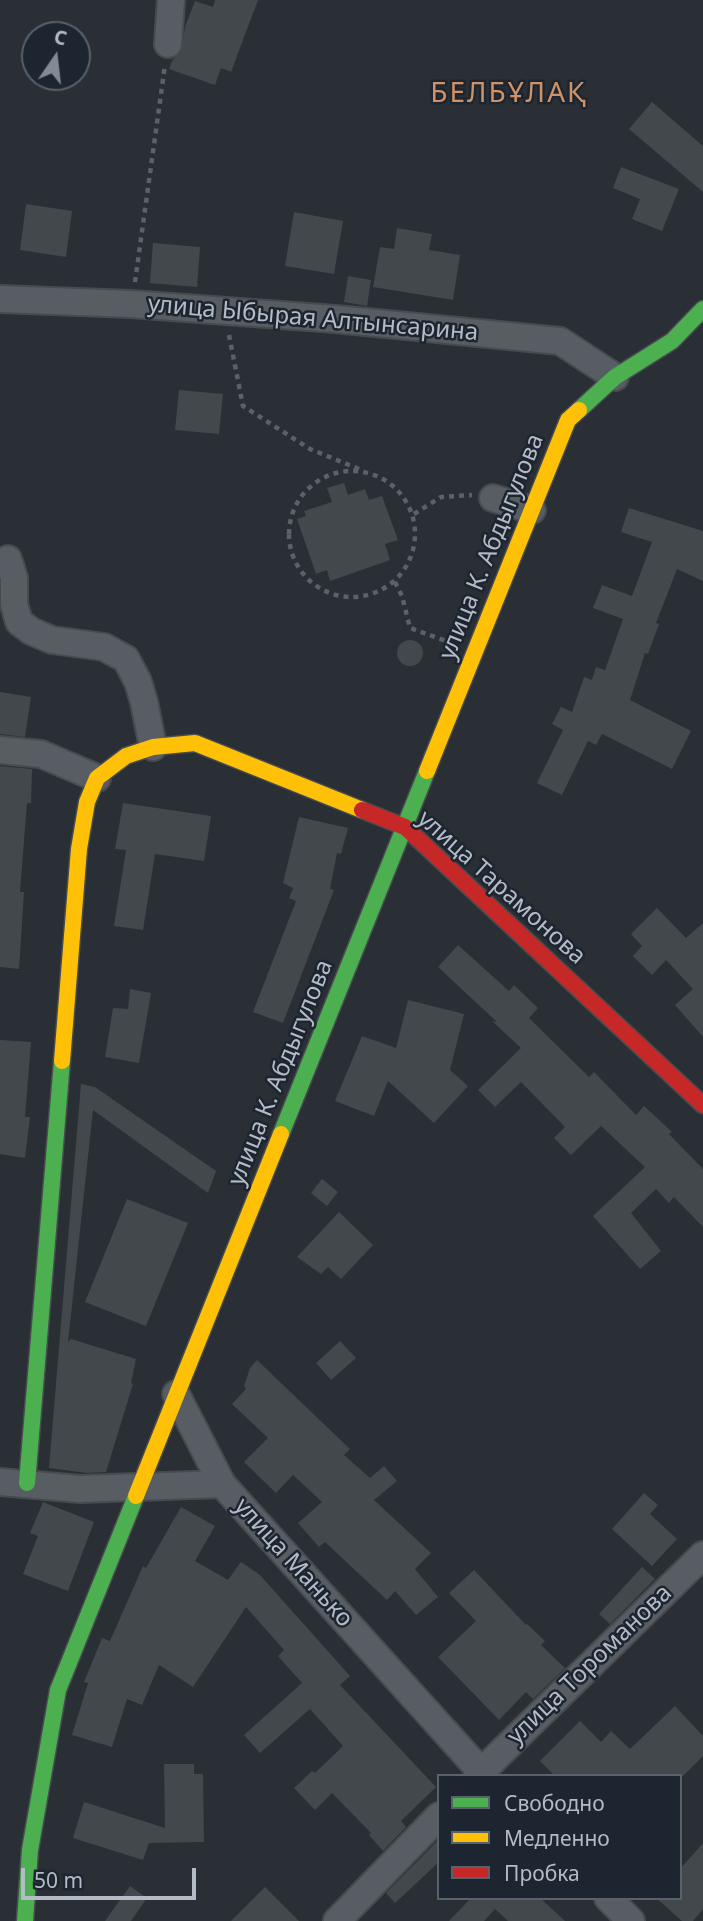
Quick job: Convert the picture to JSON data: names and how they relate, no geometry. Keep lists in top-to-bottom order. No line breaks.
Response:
{"streets":{"street":["улица Ыбырая Алтынсарина","улица К. Абдыгулова","улица Тарамонова","улица Манько","улица Тороманова"]},"crossings":[["улица Ыбырая Алтынсарина","улица К. Абдыгулова"],["улица К. Абдыгулова","улица Тарамонова"],["улица К. Абдыгулова","улица Манько"],["улица Манько","улица Тороманова"]],"districts":["БЕЛБҰЛАҚ"],"legend":["Свободно","Медленно","Пробка"],"scale_bar":"50 m","north":"top"}
